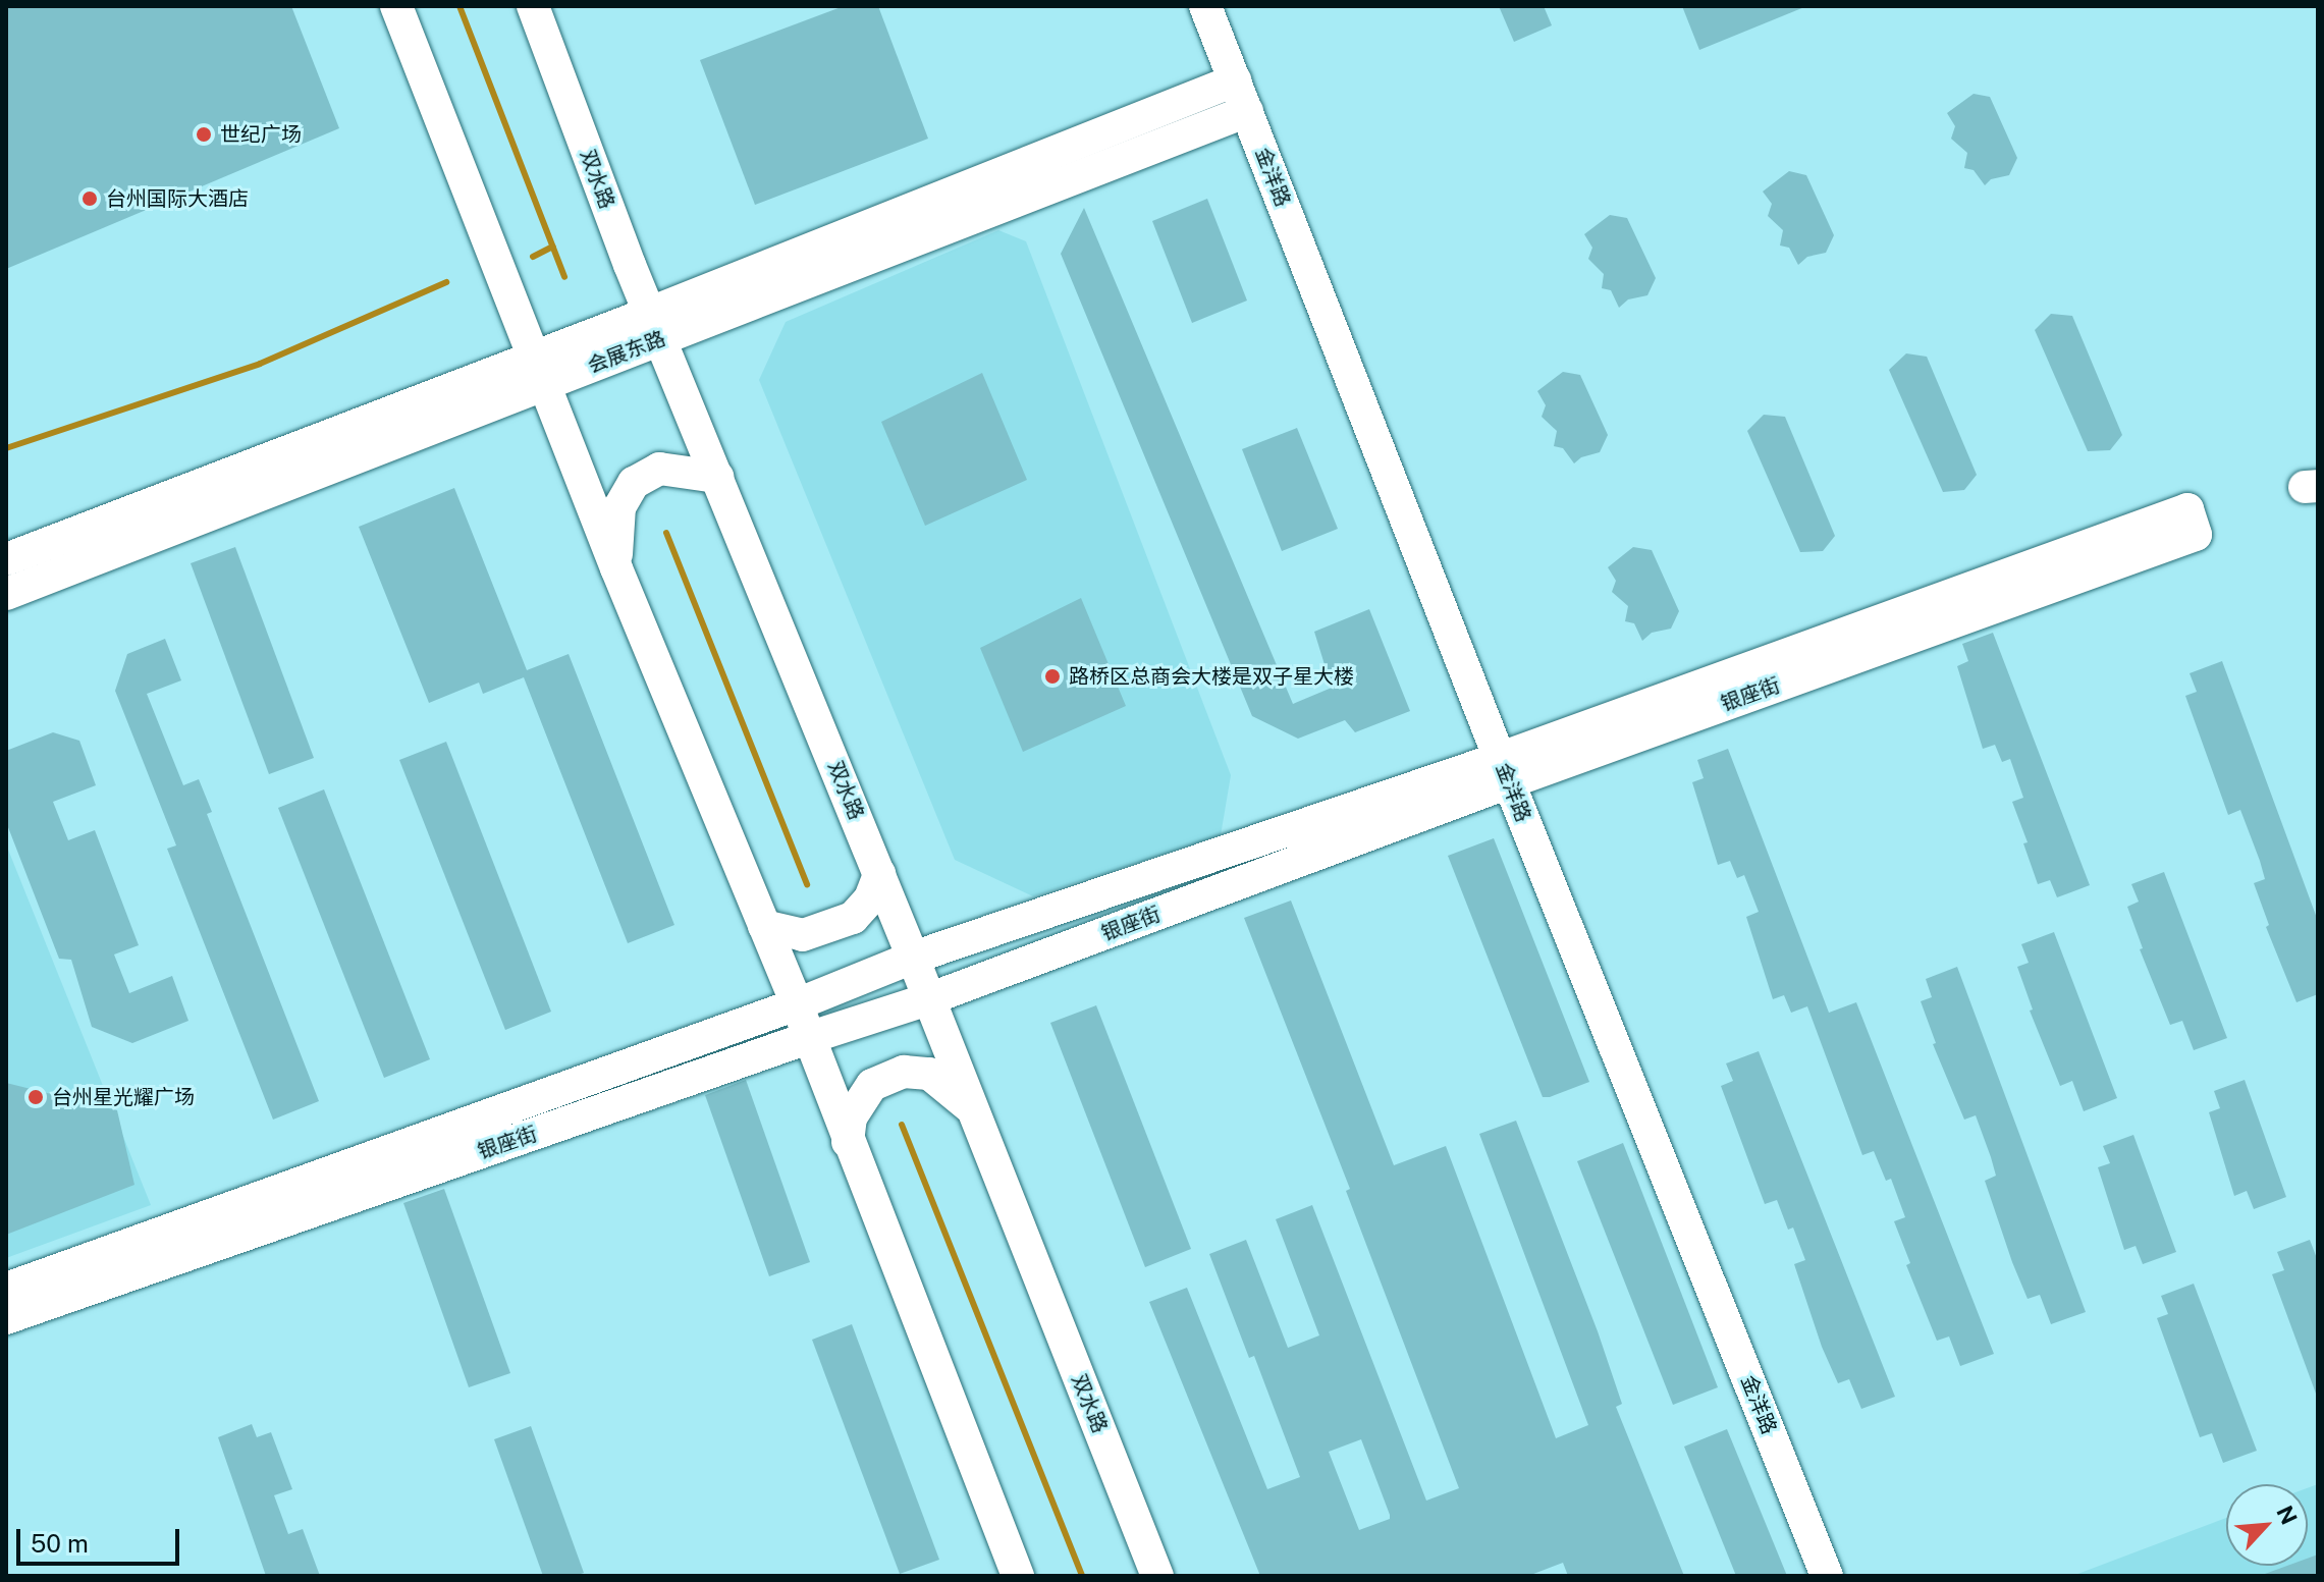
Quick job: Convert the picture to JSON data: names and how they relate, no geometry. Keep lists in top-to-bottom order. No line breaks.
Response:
{"streets":{"main road":["金洋路","双水路","会展东路","银座街"]},"crossings":[["金洋路","会展东路"],["金洋路","银座街"],["双水路","会展东路"],["双水路","银座街"]],"places":["世纪广场","台州国际大酒店","路桥区总商会大楼是双子星大楼","台州星光耀广场"],"scale_bar":"50 m","north":"top right"}
